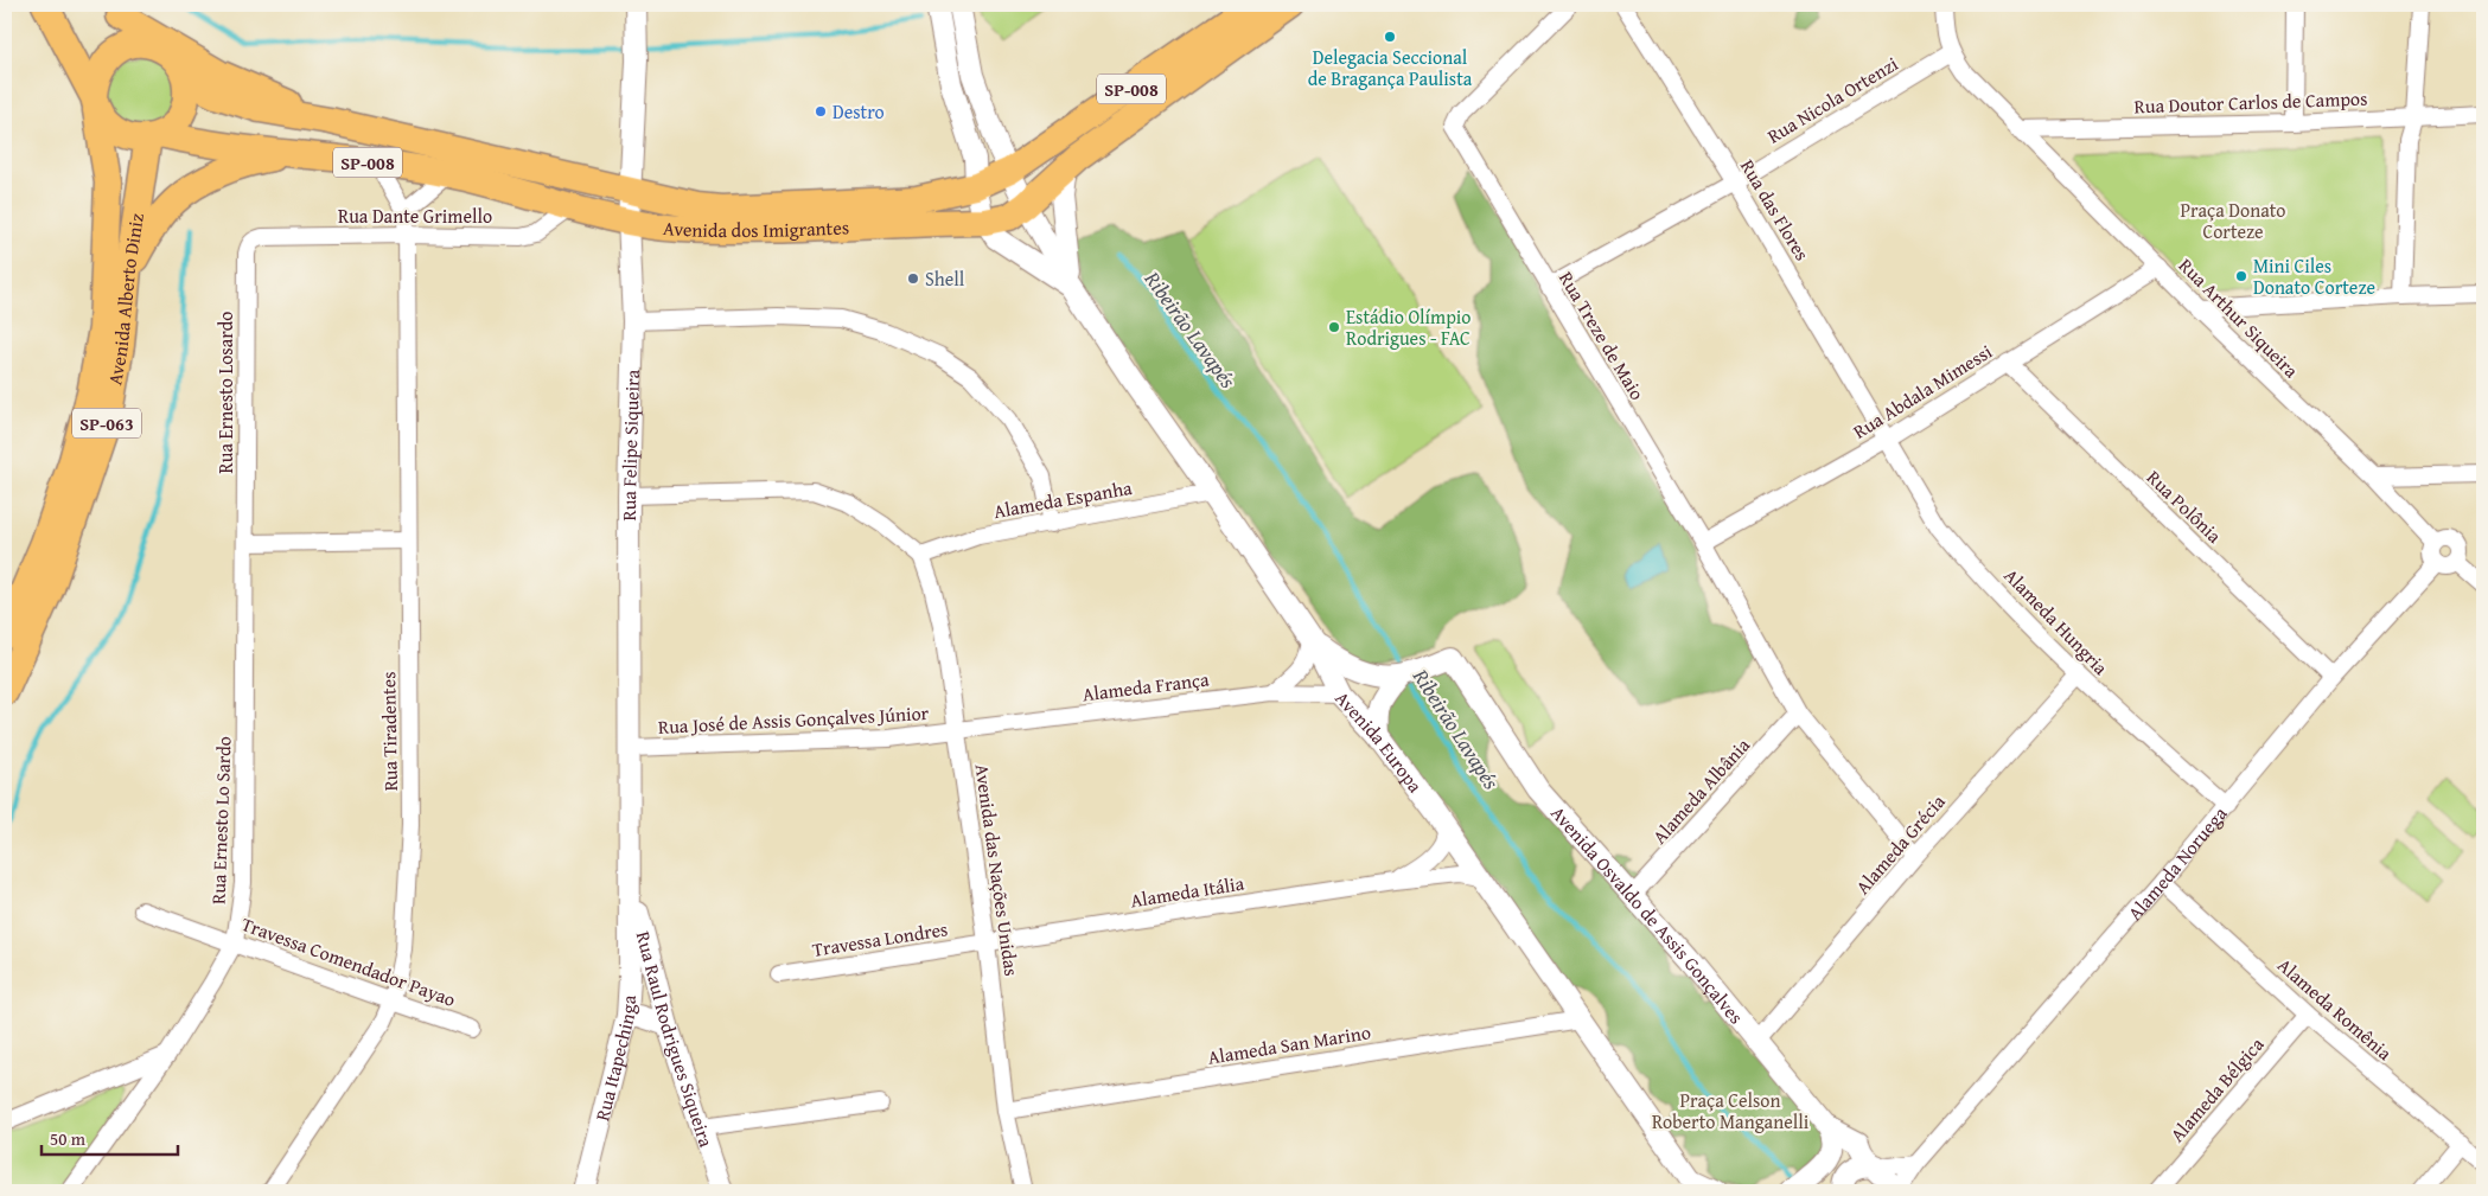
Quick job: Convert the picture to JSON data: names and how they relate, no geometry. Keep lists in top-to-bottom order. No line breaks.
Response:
{"streets":{"main road":["SP-008","Avenida dos Imigrantes","Avenida Alberto Diniz","SP-063"],"street":["Rua Nicola Ortenzi","Rua Doutor Carlos de Campos","Rua das Flores","Rua Dante Grimello","Rua Arthur Siqueira","Rua Treze de Maio","Rua Abdala Mimessi","Rua Ernesto Losardo","Rua Felipe Siqueira","Alameda Espanha","Rua Polônia","Alameda Hungria","Alameda França","Rua José de Assis Gonçalves Júnior","Rua Tiradentes","Avenida Europa","Alameda Albânia","Rua Ernesto Lo Sardo","Alameda Grécia","Alameda Noruega","Avenida das Nações Unidas","Alameda Itália","Avenida Osvaldo de Assis Gonçalves","Travessa Londres","Travessa Comendador Payao","Alameda Romênia","Rua Raul Rodrigues Siqueira","Alameda San Marino","Rua Itapechinga","Alameda Bélgica"]},"crossings":[["SP-008","Avenida dos Imigrantes"],["SP-008","Avenida Alberto Diniz"],["Rua Nicola Ortenzi","Rua das Flores"],["Rua Nicola Ortenzi","Rua Arthur Siqueira"],["Rua Nicola Ortenzi","Rua Treze de Maio"],["Rua Doutor Carlos de Campos","Rua Arthur Siqueira"],["Rua das Flores","Rua Abdala Mimessi"],["Rua das Flores","Alameda Hungria"],["Rua Dante Grimello","Avenida dos Imigrantes"],["Rua Dante Grimello","Rua Ernesto Losardo"],["Rua Dante Grimello","Rua Tiradentes"],["Avenida dos Imigrantes","Avenida Alberto Diniz"],["Avenida dos Imigrantes","SP-063"],["Avenida dos Imigrantes","Rua Felipe Siqueira"],["Avenida dos Imigrantes","Avenida Europa"],["Avenida Alberto Diniz","SP-063"],["Rua Arthur Siqueira","Rua Abdala Mimessi"],["Rua Arthur Siqueira","Alameda Noruega"],["Rua Treze de Maio","Rua Abdala Mimessi"],["Rua Treze de Maio","Alameda Albânia"],["Rua Treze de Maio","Alameda Grécia"],["Rua Abdala Mimessi","Rua Polônia"],["Rua Abdala Mimessi","Alameda Hungria"],["Rua Ernesto Losardo","Rua Ernesto Lo Sardo"],["Rua Felipe Siqueira","Rua José de Assis Gonçalves Júnior"],["Rua Felipe Siqueira","Rua Raul Rodrigues Siqueira"],["Rua Felipe Siqueira","Rua Itapechinga"],["Alameda Espanha","Avenida Europa"],["Alameda Espanha","Avenida das Nações Unidas"],["Rua Polônia","Alameda Noruega"],["Alameda Hungria","Alameda Grécia"],["Alameda Hungria","Alameda Noruega"],["Alameda França","Rua José de Assis Gonçalves Júnior"],["Alameda França","Avenida Europa"],["Alameda França","Avenida das Nações Unidas"],["Rua José de Assis Gonçalves Júnior","Avenida das Nações Unidas"],["Rua Tiradentes","Travessa Comendador Payao"],["Avenida Europa","Alameda Itália"],["Avenida Europa","Alameda San Marino"],["Alameda Albânia","Avenida Osvaldo de Assis Gonçalves"],["Rua Ernesto Lo Sardo","Travessa Comendador Payao"],["Alameda Grécia","Avenida Osvaldo de Assis Gonçalves"],["Alameda Noruega","Avenida Osvaldo de Assis Gonçalves"],["Alameda Noruega","Alameda Romênia"],["Avenida das Nações Unidas","Alameda Itália"],["Avenida das Nações Unidas","Travessa Londres"],["Avenida das Nações Unidas","Alameda San Marino"],["Alameda Itália","Travessa Londres"],["Alameda Romênia","Alameda Bélgica"],["Rua Raul Rodrigues Siqueira","Rua Itapechinga"]],"water":["Ribeirão Lavapés"],"parks":["Praça Donato Corteze","Praça Celson Roberto Manganelli"],"places":["Delegacia Seccional de Bragança Paulista","Destro","Mini Ciles Donato Corteze","Shell","Estádio Olímpio Rodrigues - FAC"],"scale_bar":"50 m"}
